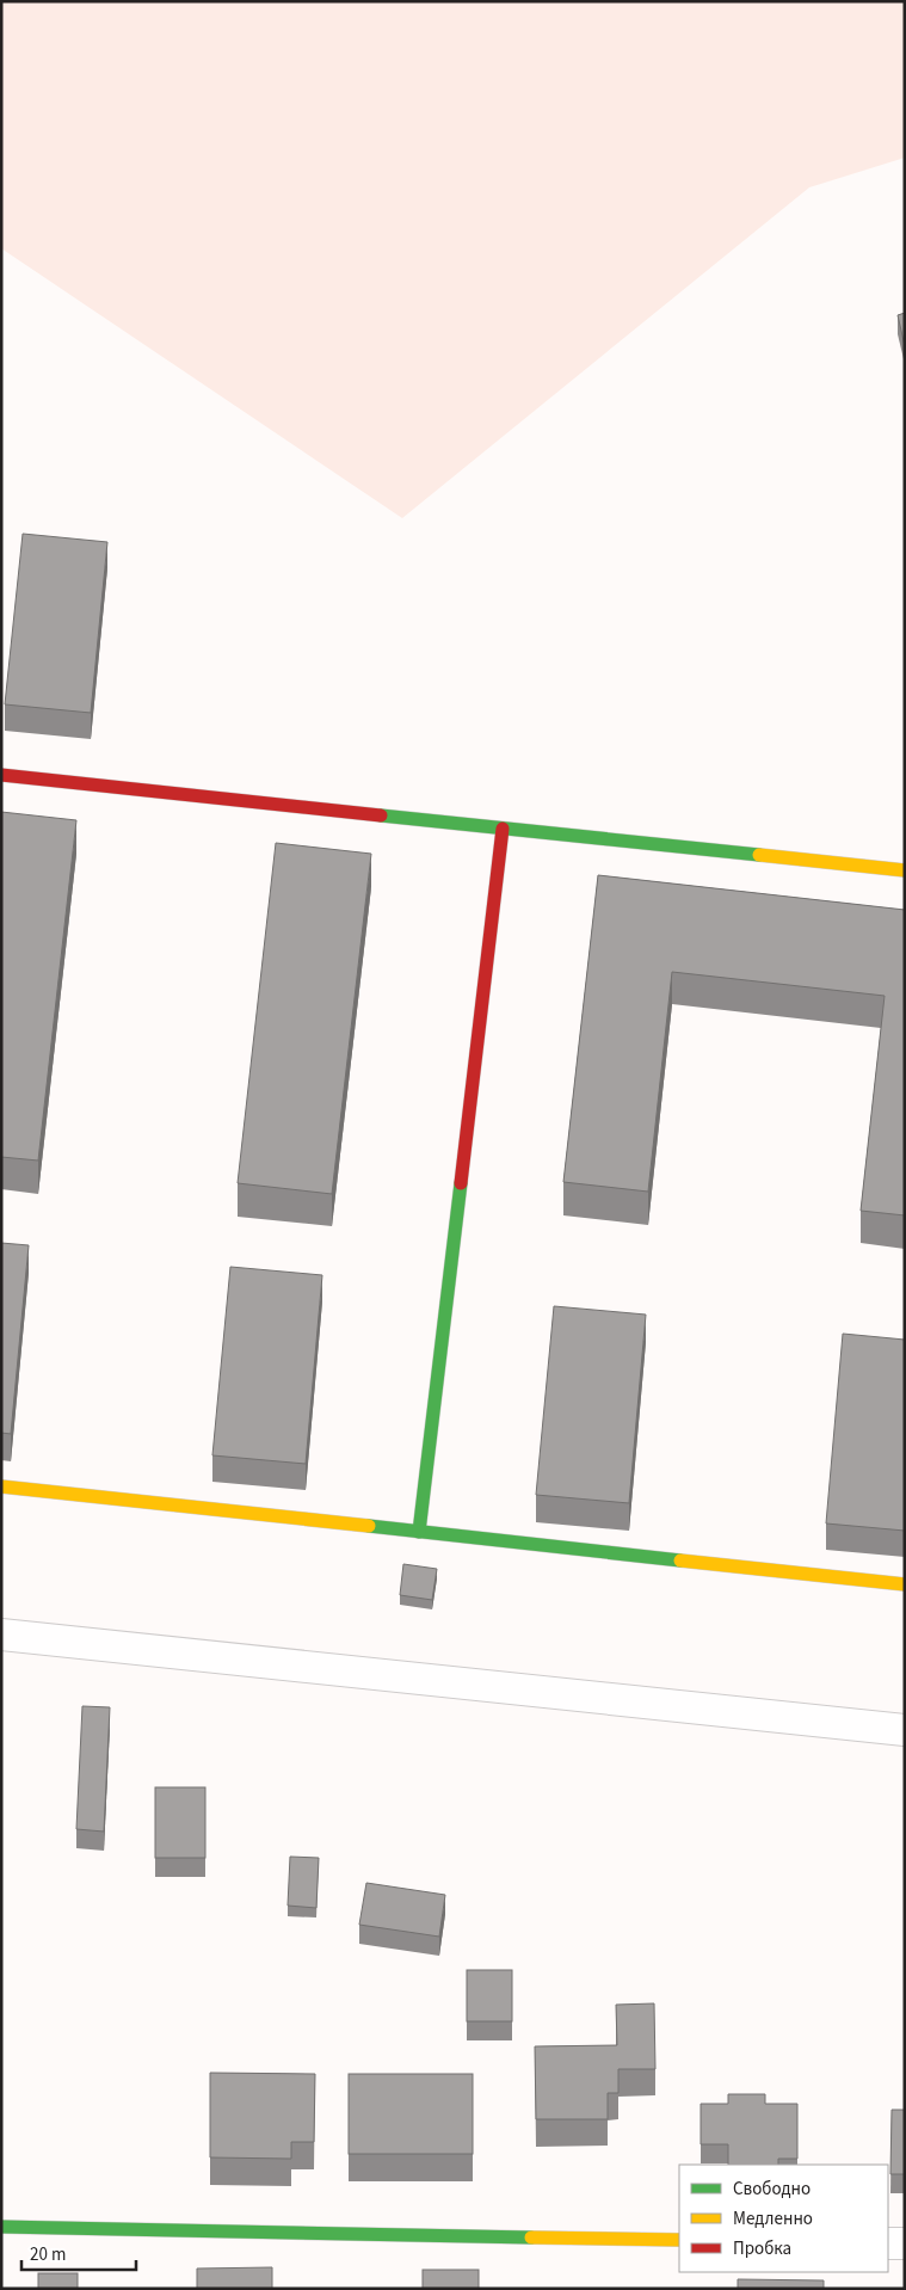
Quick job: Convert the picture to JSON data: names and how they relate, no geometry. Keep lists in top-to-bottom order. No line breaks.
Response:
{"legend":["Свободно","Медленно","Пробка"],"scale_bar":"20 m"}
